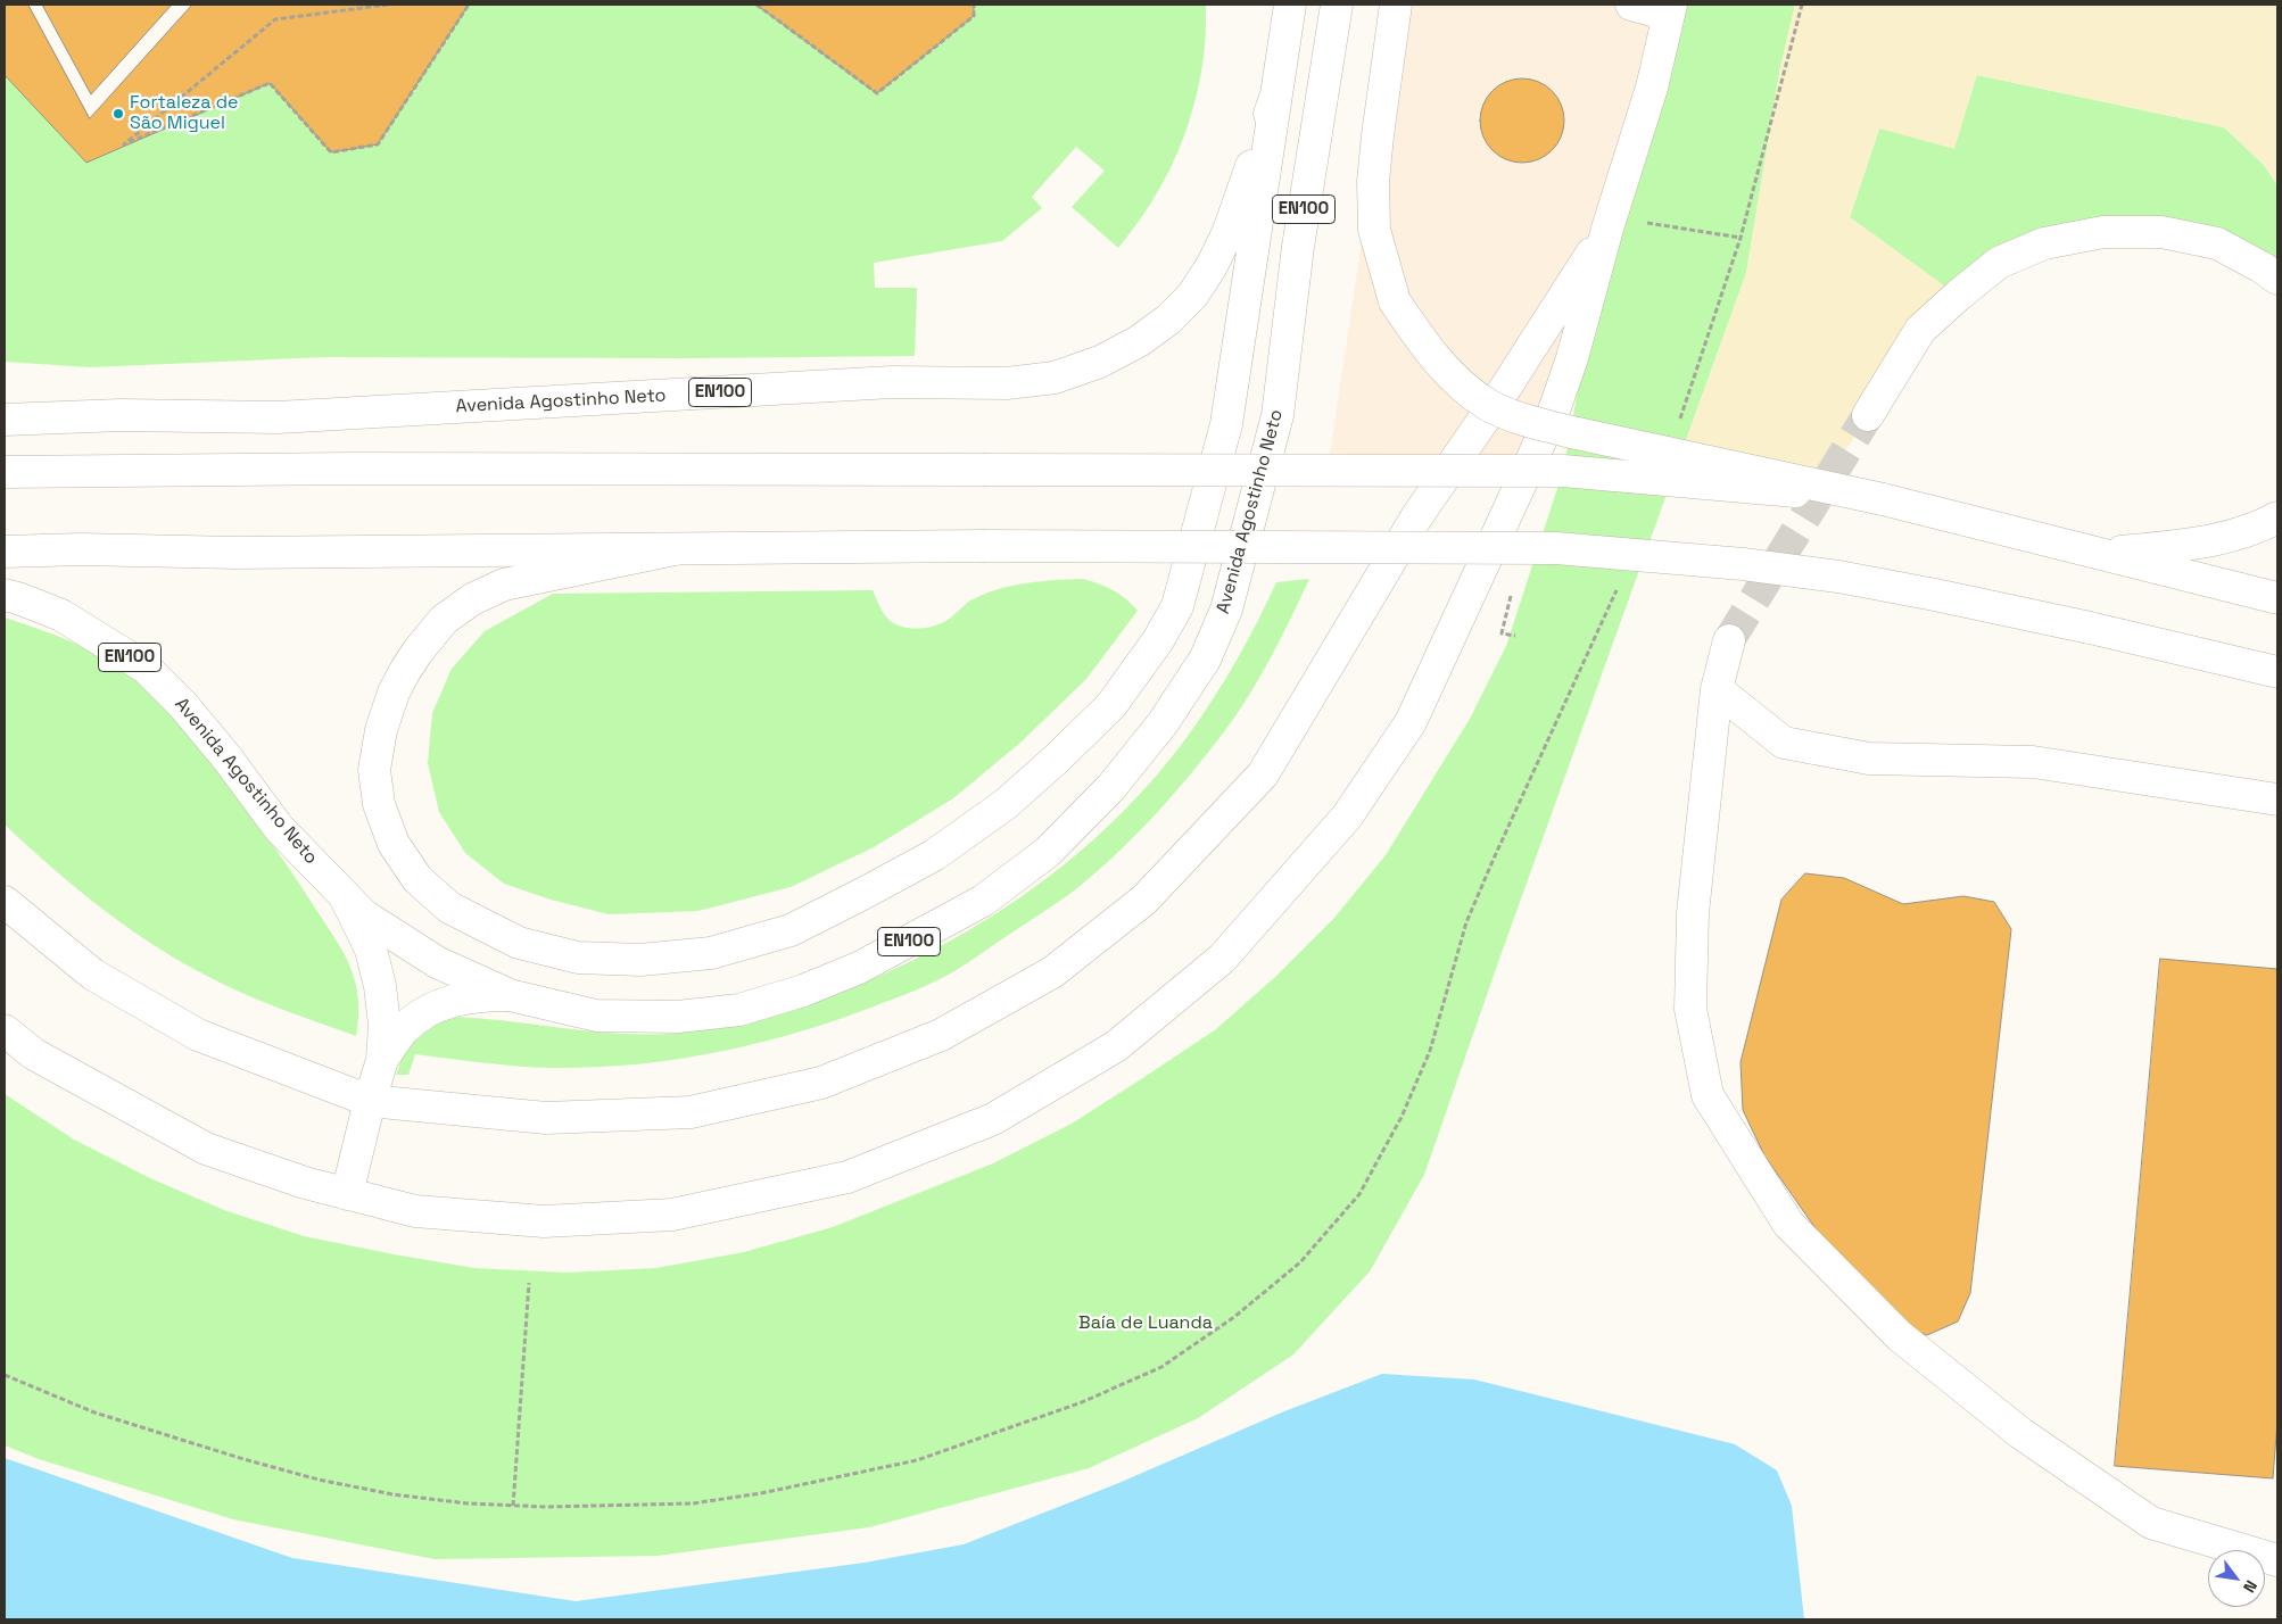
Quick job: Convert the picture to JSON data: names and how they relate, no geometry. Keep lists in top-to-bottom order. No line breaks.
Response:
{"streets":{"street":["EN100","Avenida Agostinho Neto"]},"parks":["Baía de Luanda"],"places":["Fortaleza de São Miguel"],"north":"bottom right"}
